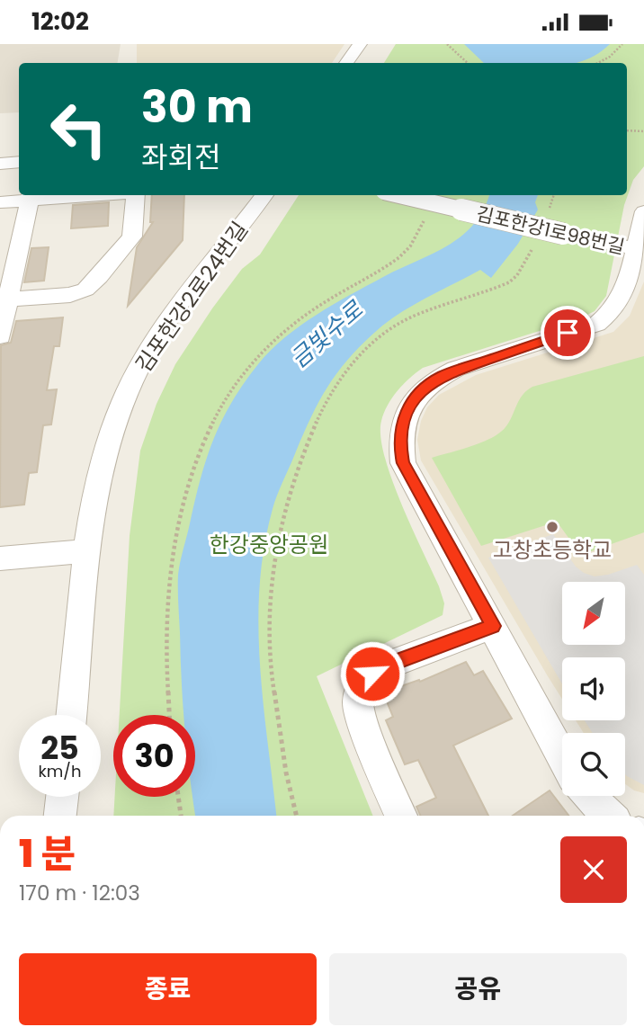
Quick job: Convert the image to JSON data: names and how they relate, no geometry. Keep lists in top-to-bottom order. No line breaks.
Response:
{"streets":{"street":["김포한강1로98번길","김포한강2로24번길"]},"water":["금빛수로"],"parks":["한강중앙공원"],"places":["고창초등학교"],"north":"bottom left","page":{"status":"12:02","turn":["30 m","좌회전"],"speed":"25 km/h","limit":"30","heading":["1 분","170 m · 12:03"],"buttons":["종료","공유"]}}
